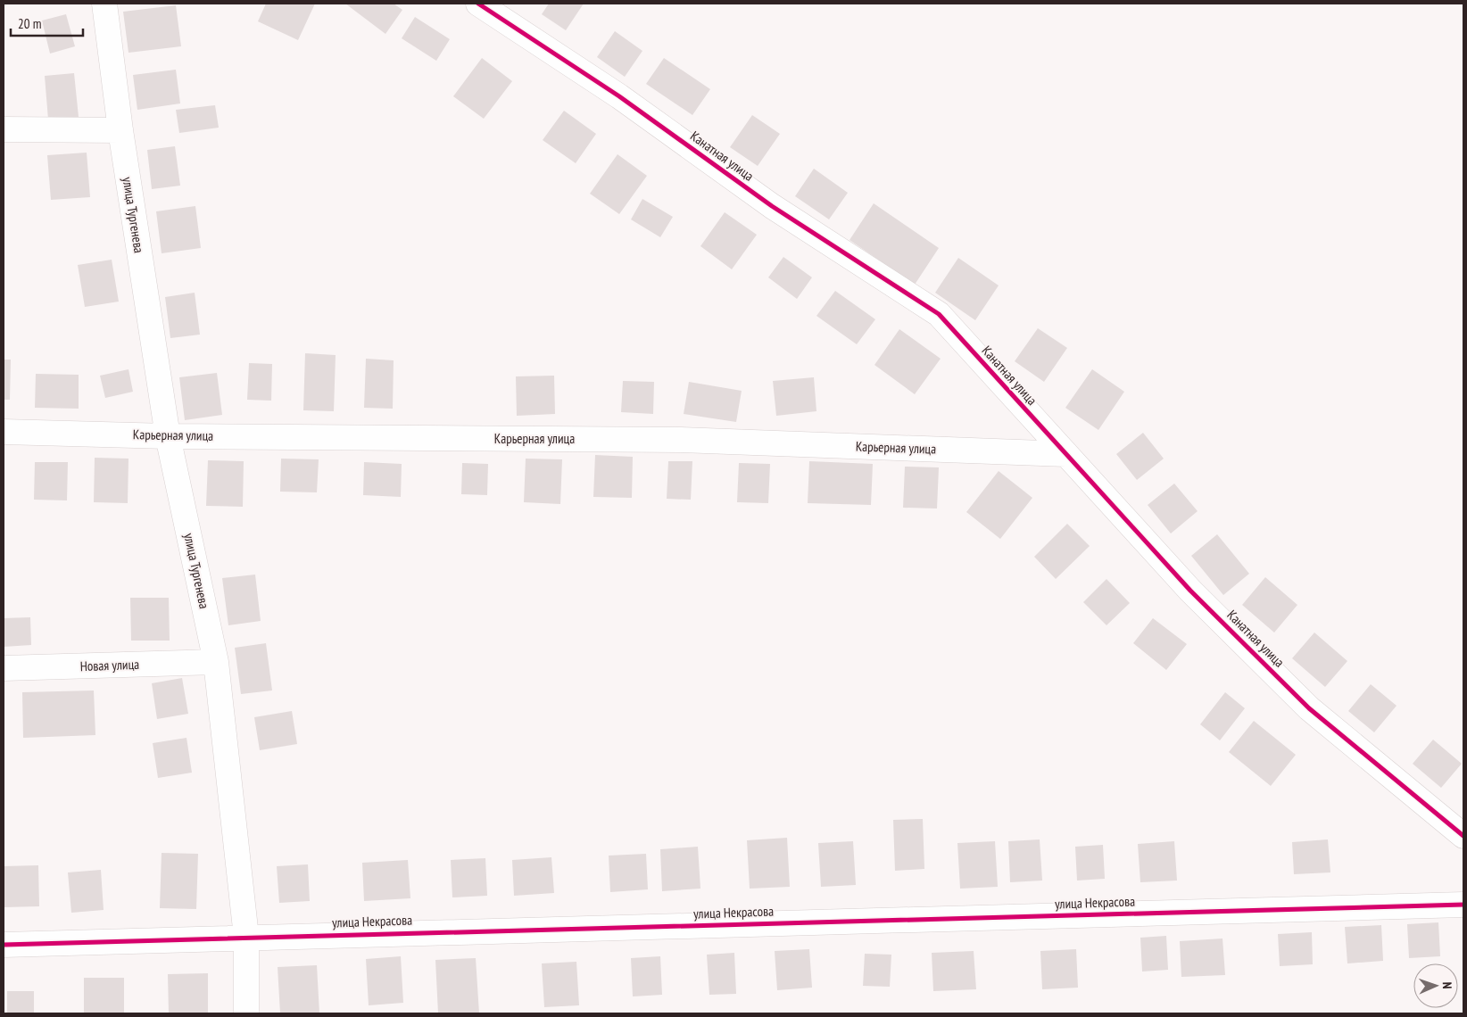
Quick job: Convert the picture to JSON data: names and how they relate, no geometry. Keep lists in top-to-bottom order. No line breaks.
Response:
{"streets":{"street":["Канатная улица","улица Тургенева","Карьерная улица","Новая улица","улица Некрасова"]},"crossings":[["Канатная улица","Карьерная улица"],["улица Тургенева","Карьерная улица"],["улица Тургенева","Новая улица"],["улица Тургенева","улица Некрасова"]],"scale_bar":"20 m","north":"right"}
